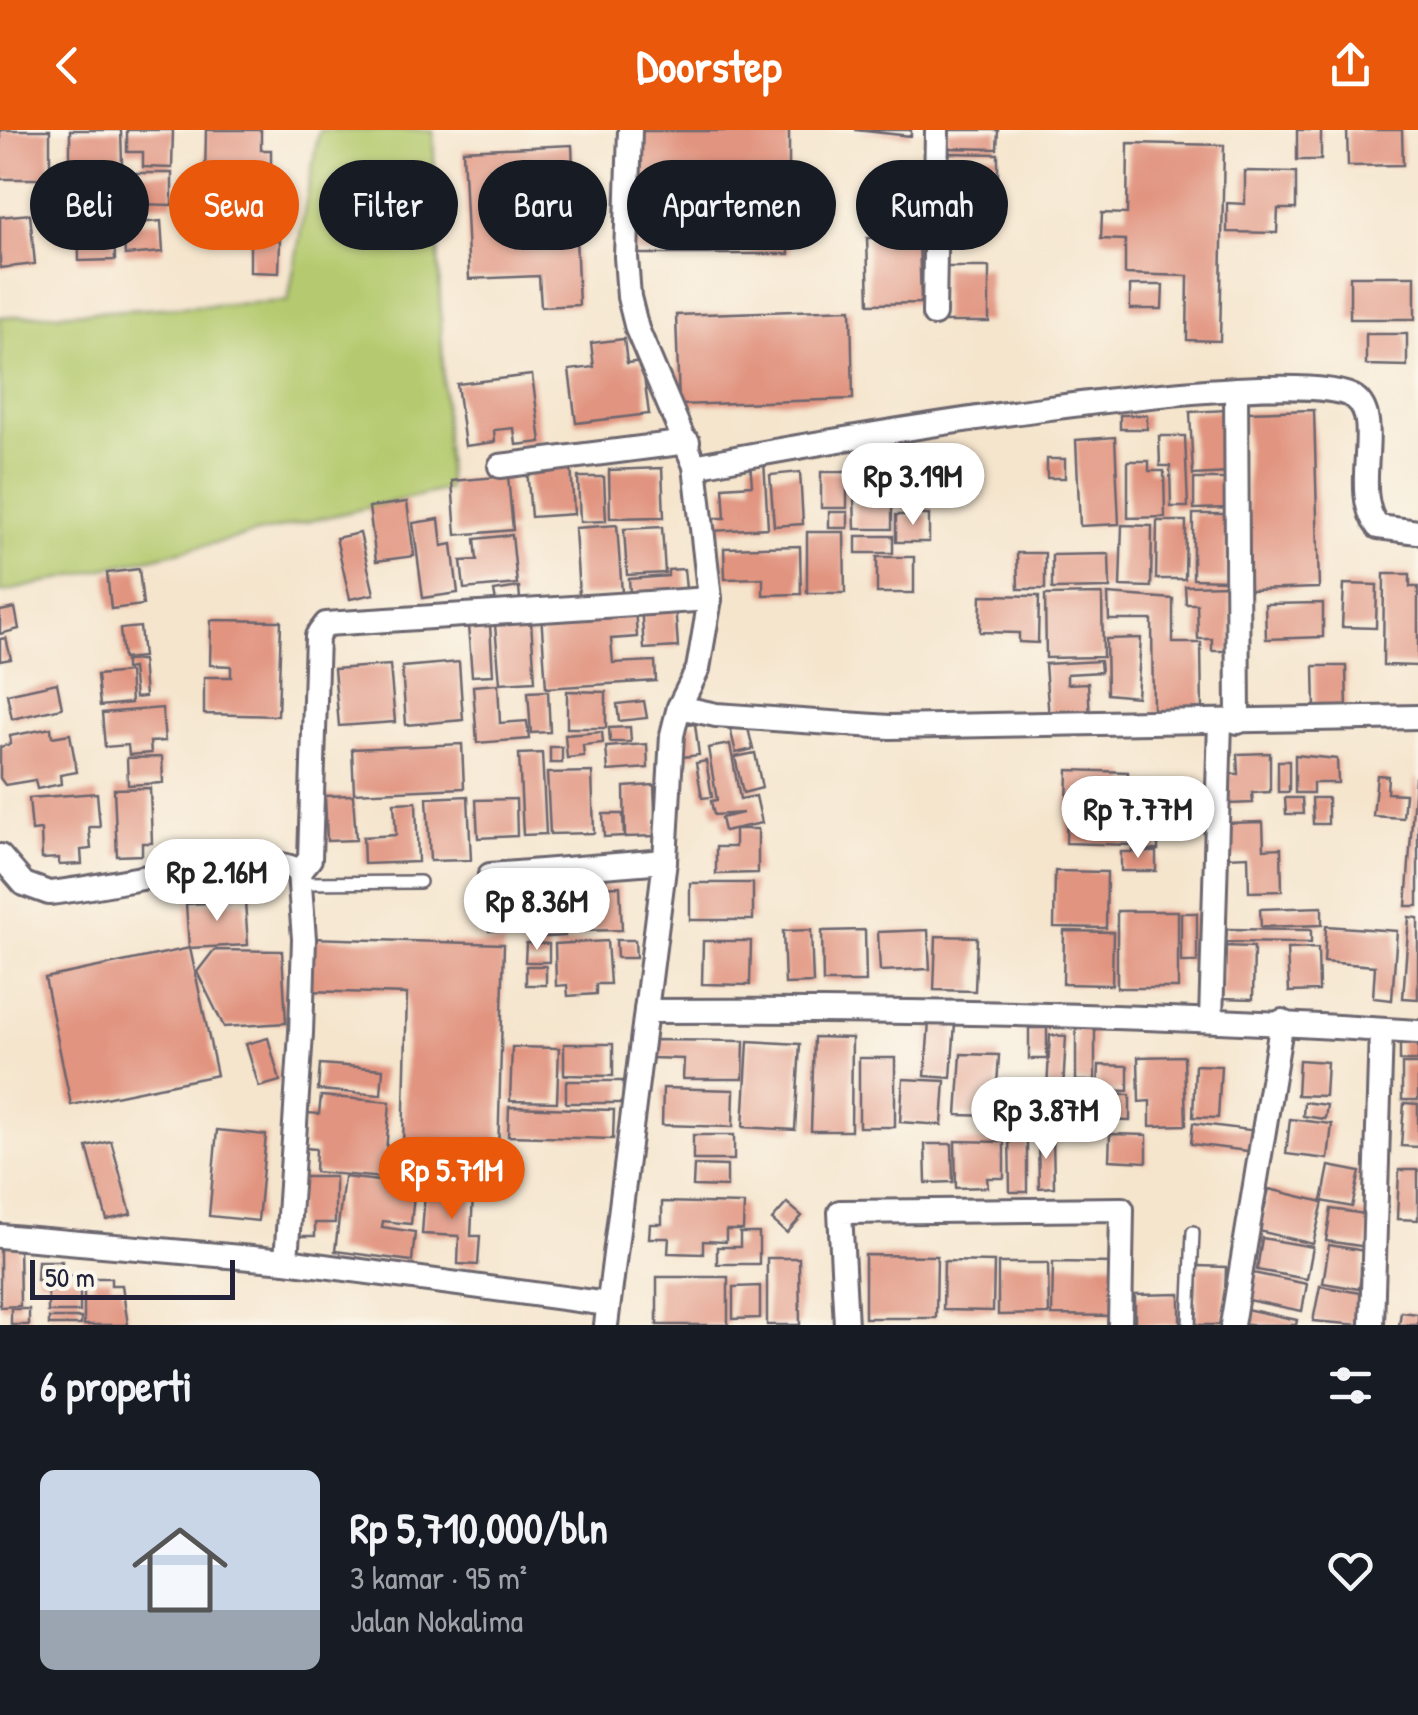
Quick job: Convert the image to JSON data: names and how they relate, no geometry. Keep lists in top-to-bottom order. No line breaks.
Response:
{"scale_bar":"50 m","page":{"header":"Doorstep","chip":["Beli","Sewa","Filter","Baru","Apartemen","Rumah"],"price":["Rp 3.19M","Rp 7.77M","Rp 2.16M","Rp 8.36M","Rp 3.87M","Rp 5.71M"],"scale":"50 m","heading":"6 properti","list":[{"name":"Rp 5,710,000/bln","note":"3 kamar · 95 m² · Jalan Nokalima"}]}}
